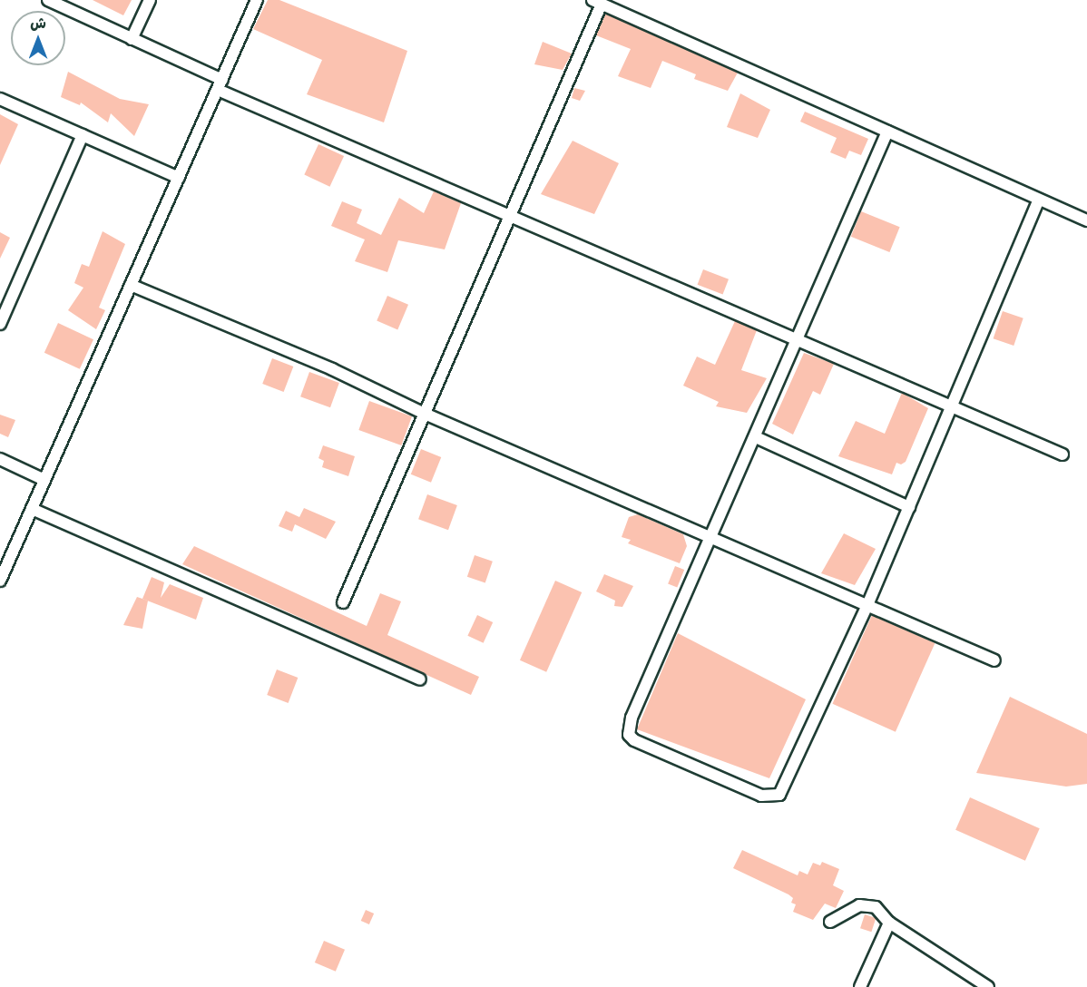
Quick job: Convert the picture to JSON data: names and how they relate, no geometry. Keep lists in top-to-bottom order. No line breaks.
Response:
{"north":"top"}
